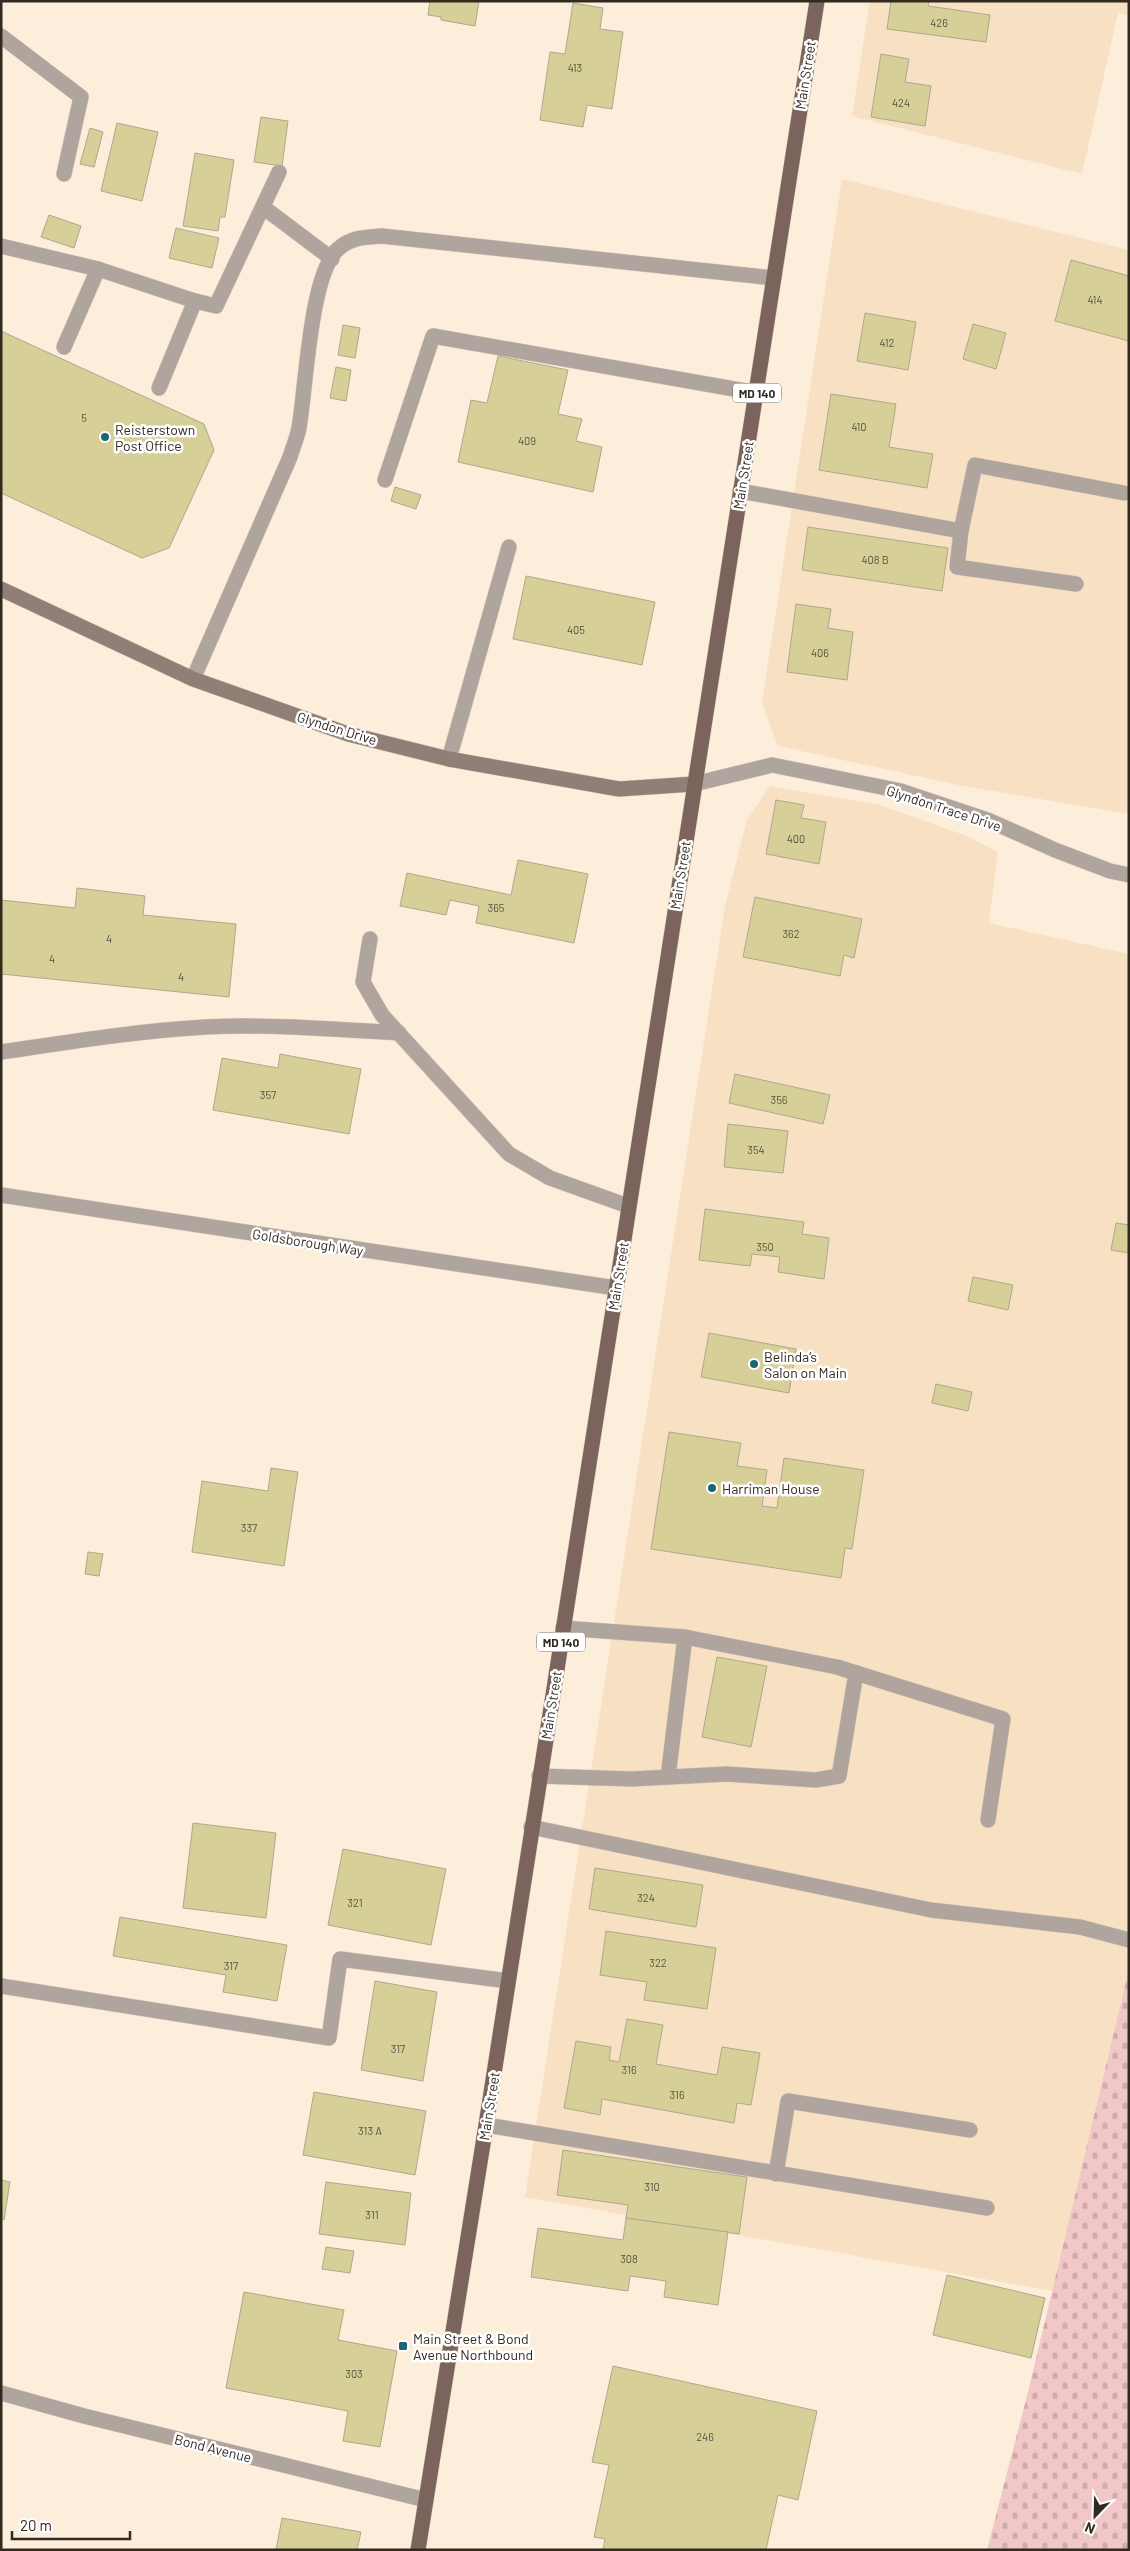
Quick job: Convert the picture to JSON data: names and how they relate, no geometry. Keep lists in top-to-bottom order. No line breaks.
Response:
{"streets":{"main road":["Main Street","MD 140"],"street":["Glyndon Drive","Glyndon Trace Drive","Goldsborough Way","Bond Avenue"]},"crossings":[["Main Street","Glyndon Drive"],["Main Street","Glyndon Trace Drive"],["Main Street","Goldsborough Way"],["Main Street","Bond Avenue"],["Glyndon Drive","Glyndon Trace Drive"]],"places":{"other":["Reisterstown Post Office","Belinda’s Salon on Main","Harriman House"],"transit":["Main Street & Bond Avenue Northbound"]},"house_numbers":["426","413","424","414","412","5","410","409","408 B","405","406","400","365","362","4","4","4","357","356","354","350","337","324","321","322","317","317","316","316","313 A","310","311","308","303","246"],"scale_bar":"20 m","north":"bottom left"}
